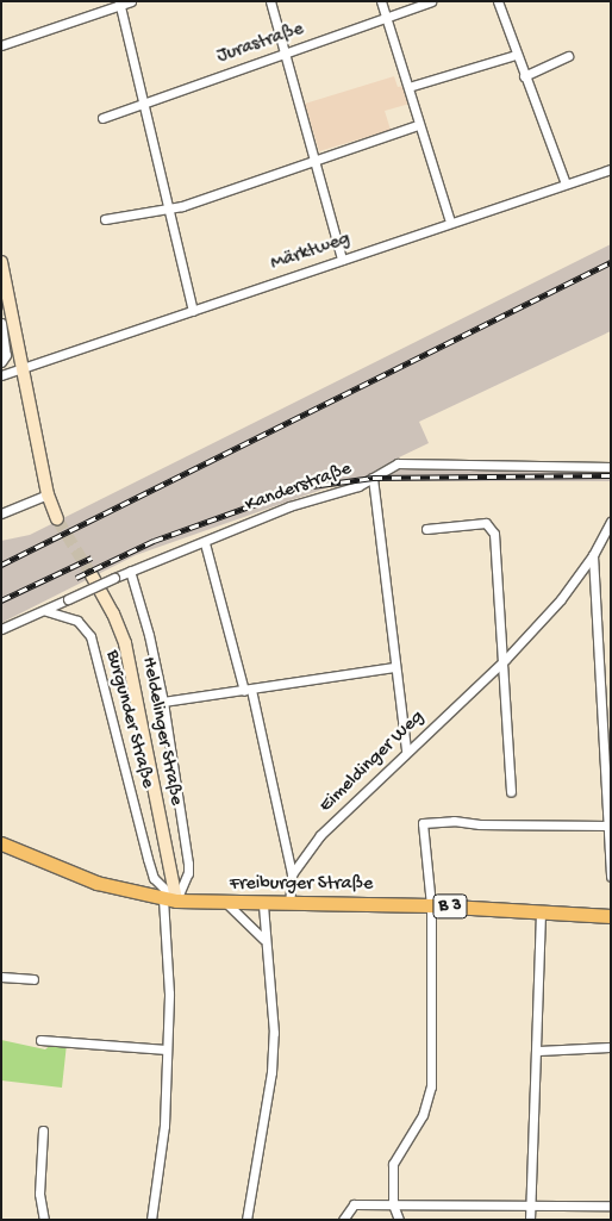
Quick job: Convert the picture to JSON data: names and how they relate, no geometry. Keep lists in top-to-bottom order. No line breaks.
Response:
{"streets":{"main road":["Freiburger Straße","B 3"],"street":["Jurastraße","Märktweg","Kanderstraße","Burgunder Straße","Heldelinger Straße","Eimeldinger Weg"]},"crossings":[["Kanderstraße","Burgunder Straße"],["Burgunder Straße","Heldelinger Straße"],["Burgunder Straße","Freiburger Straße"],["Heldelinger Straße","Freiburger Straße"]]}
